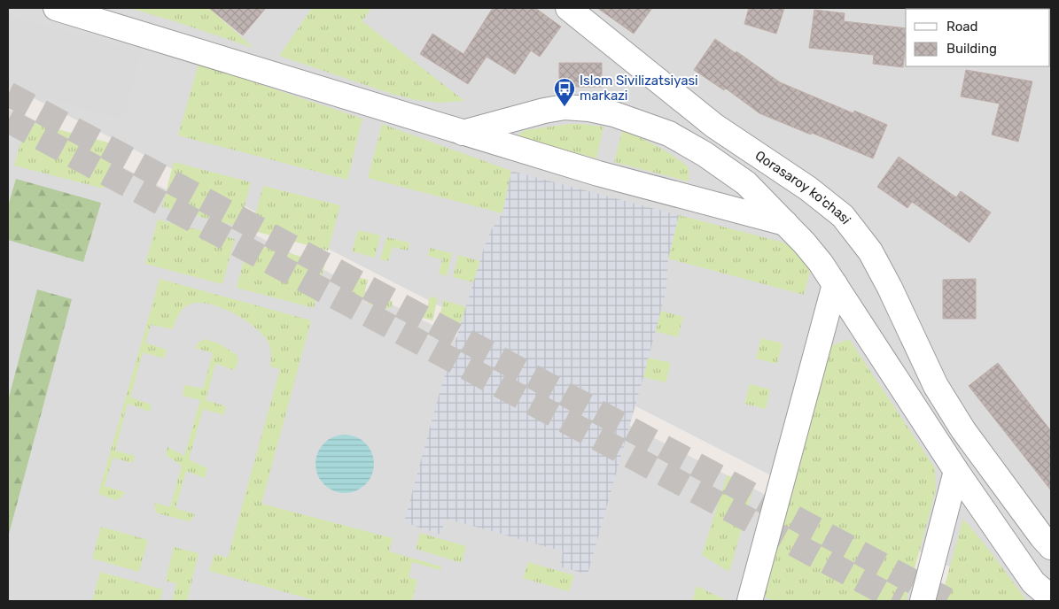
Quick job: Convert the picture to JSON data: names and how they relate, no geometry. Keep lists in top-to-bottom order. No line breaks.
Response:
{"streets":{"street":["Qorasaroy ko'chasi"]},"places":{"bus stop":["Islom Sivilizatsiyasi markazi"]},"legend":["Road","Building"]}
